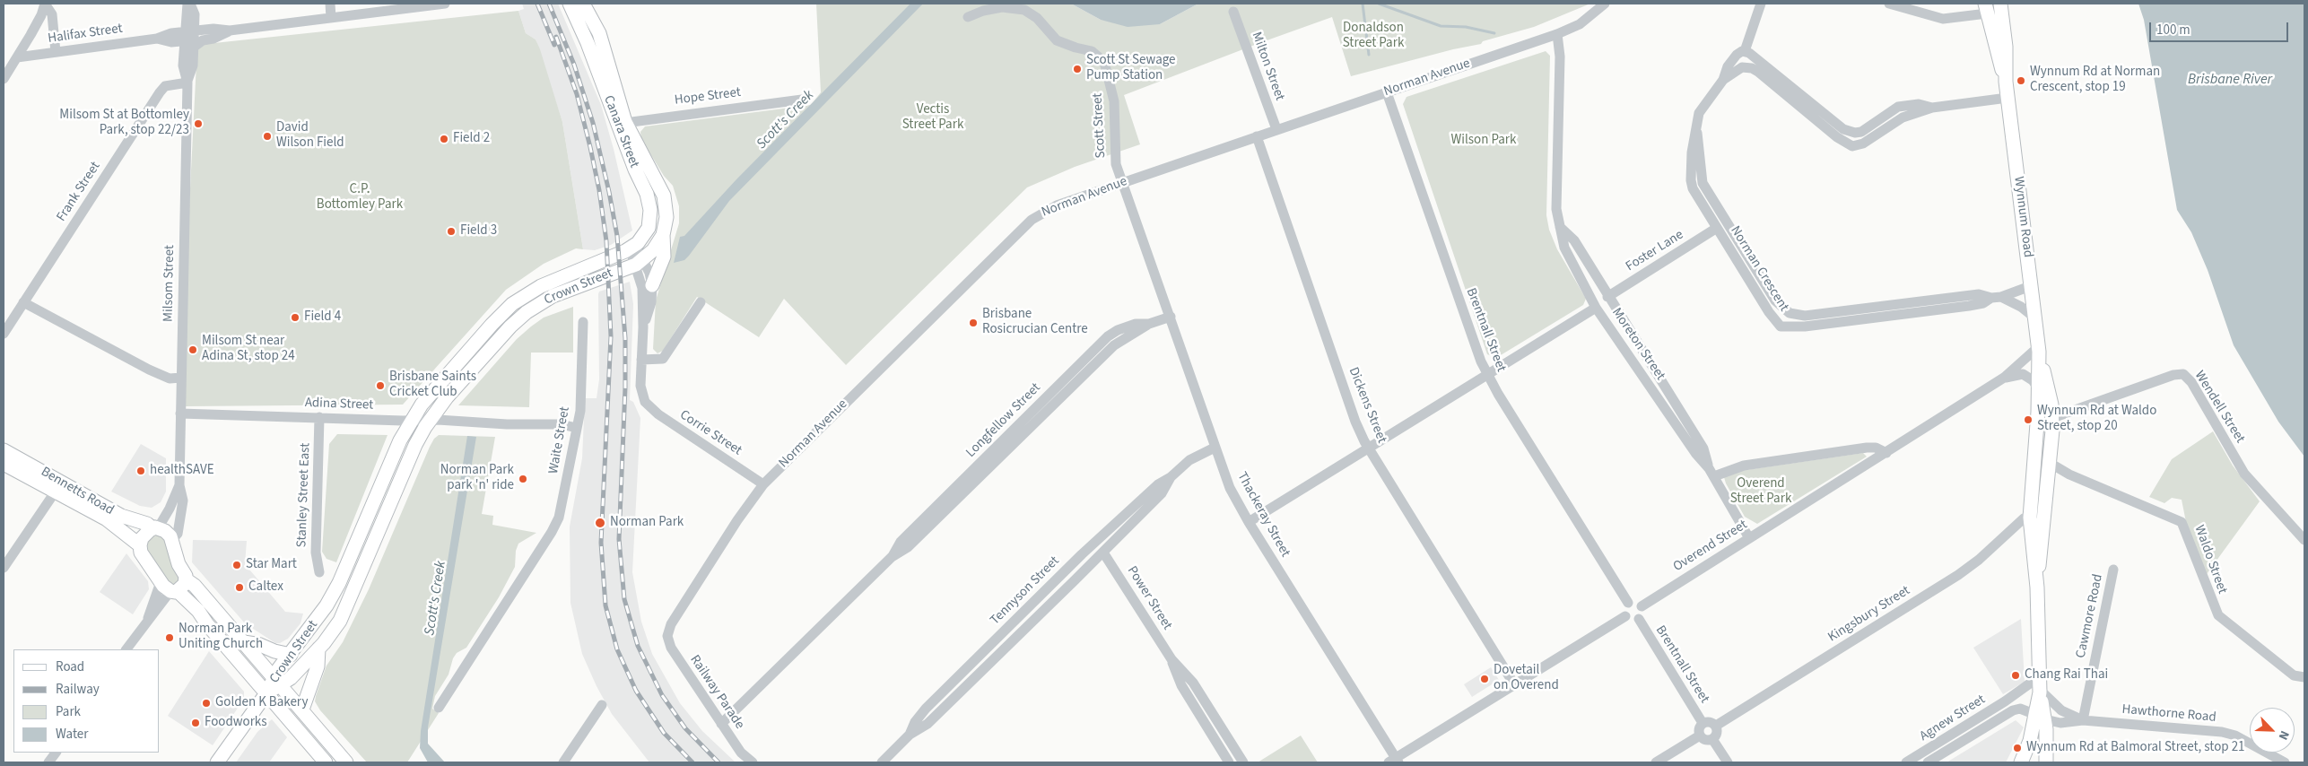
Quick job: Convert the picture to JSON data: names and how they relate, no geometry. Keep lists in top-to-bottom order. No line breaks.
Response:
{"streets":{"main road":["Canara Street","Wynnum Road","Crown Street","Bennetts Road"],"street":["Halifax Street","Milton Street","Norman Avenue","Hope Street","Scott Street","Frank Street","Foster Lane","Norman Crescent","Milsom Street","Brentnall Street","Moreton Street","Adina Street","Dickens Street","Wendell Street","Longfellow Street","Corrie Street","Waite Street","Stanley Street East","Thackeray Street","Overend Street","Waldo Street","Tennyson Street","Power Street","Kingsbury Street","Cawmore Road","Railway Parade","Hawthorne Road","Agnew Street"]},"crossings":[["Halifax Street","Milsom Street"],["Milton Street","Norman Avenue"],["Norman Avenue","Scott Street"],["Norman Avenue","Brentnall Street"],["Norman Avenue","Moreton Street"],["Norman Avenue","Dickens Street"],["Norman Avenue","Corrie Street"],["Norman Avenue","Thackeray Street"],["Norman Avenue","Railway Parade"],["Hope Street","Canara Street"],["Scott Street","Thackeray Street"],["Canara Street","Crown Street"],["Frank Street","Milsom Street"],["Wynnum Road","Norman Crescent"],["Wynnum Road","Wendell Street"],["Wynnum Road","Overend Street"],["Wynnum Road","Waldo Street"],["Wynnum Road","Kingsbury Street"],["Wynnum Road","Hawthorne Road"],["Wynnum Road","Agnew Street"],["Foster Lane","Norman Crescent"],["Foster Lane","Moreton Street"],["Milsom Street","Adina Street"],["Milsom Street","Bennetts Road"],["Crown Street","Adina Street"],["Brentnall Street","Overend Street"],["Brentnall Street","Kingsbury Street"],["Moreton Street","Overend Street"],["Adina Street","Waite Street"],["Adina Street","Stanley Street East"],["Longfellow Street","Thackeray Street"],["Longfellow Street","Railway Parade"],["Thackeray Street","Tennyson Street"],["Tennyson Street","Power Street"],["Cawmore Road","Hawthorne Road"]],"water":["Brisbane River","Scott's Creek"],"parks":["Donaldson Street Park","Vectis Street Park","Wilson Park","C.P. Bottomley Park","Overend Street Park"],"places":["Scott St Sewage Pump Station","Wynnum Rd at Norman Crescent, stop 19","Milsom St at Bottomley Park, stop 22/23","David Wilson Field","Field 2","Field 3","Field 4","Brisbane Rosicrucian Centre","Milsom St near Adina St, stop 24","Brisbane Saints Cricket Club","Wynnum Rd at Waldo Street, stop 20","healthSAVE","Norman Park park 'n' ride","Norman Park","Star Mart","Caltex","Norman Park Uniting Church","Chang Rai Thai","Dovetail on Overend","Golden K Bakery","Foodworks","Wynnum Rd at Balmoral Street, stop 21"],"legend":["Road","Railway","Park","Water"],"scale_bar":"100 m","north":"bottom right"}
